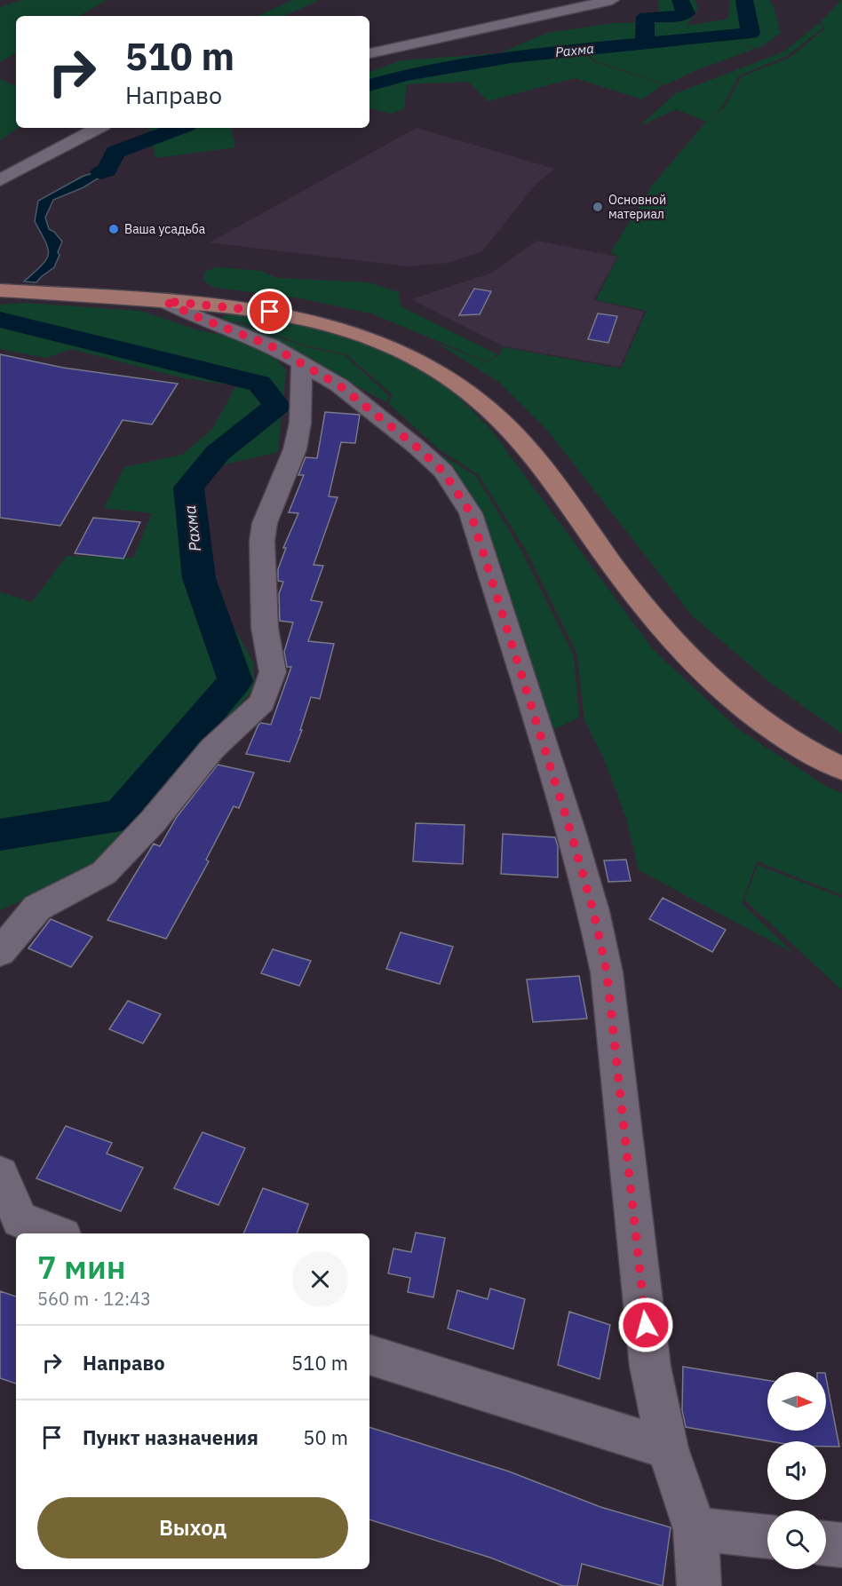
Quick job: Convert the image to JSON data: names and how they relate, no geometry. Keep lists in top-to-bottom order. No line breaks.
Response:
{"water":["Рахма"],"places":["Основной материал","Ваша усадьба"],"north":"right","page":{"turn":["510 m","Направо"],"heading":["7 мин","560 m · 12:43"],"list":[{"name":"Направо","value":"510 m"},{"name":"Пункт назначения","value":"50 m"}],"buttons":"Выход"}}
